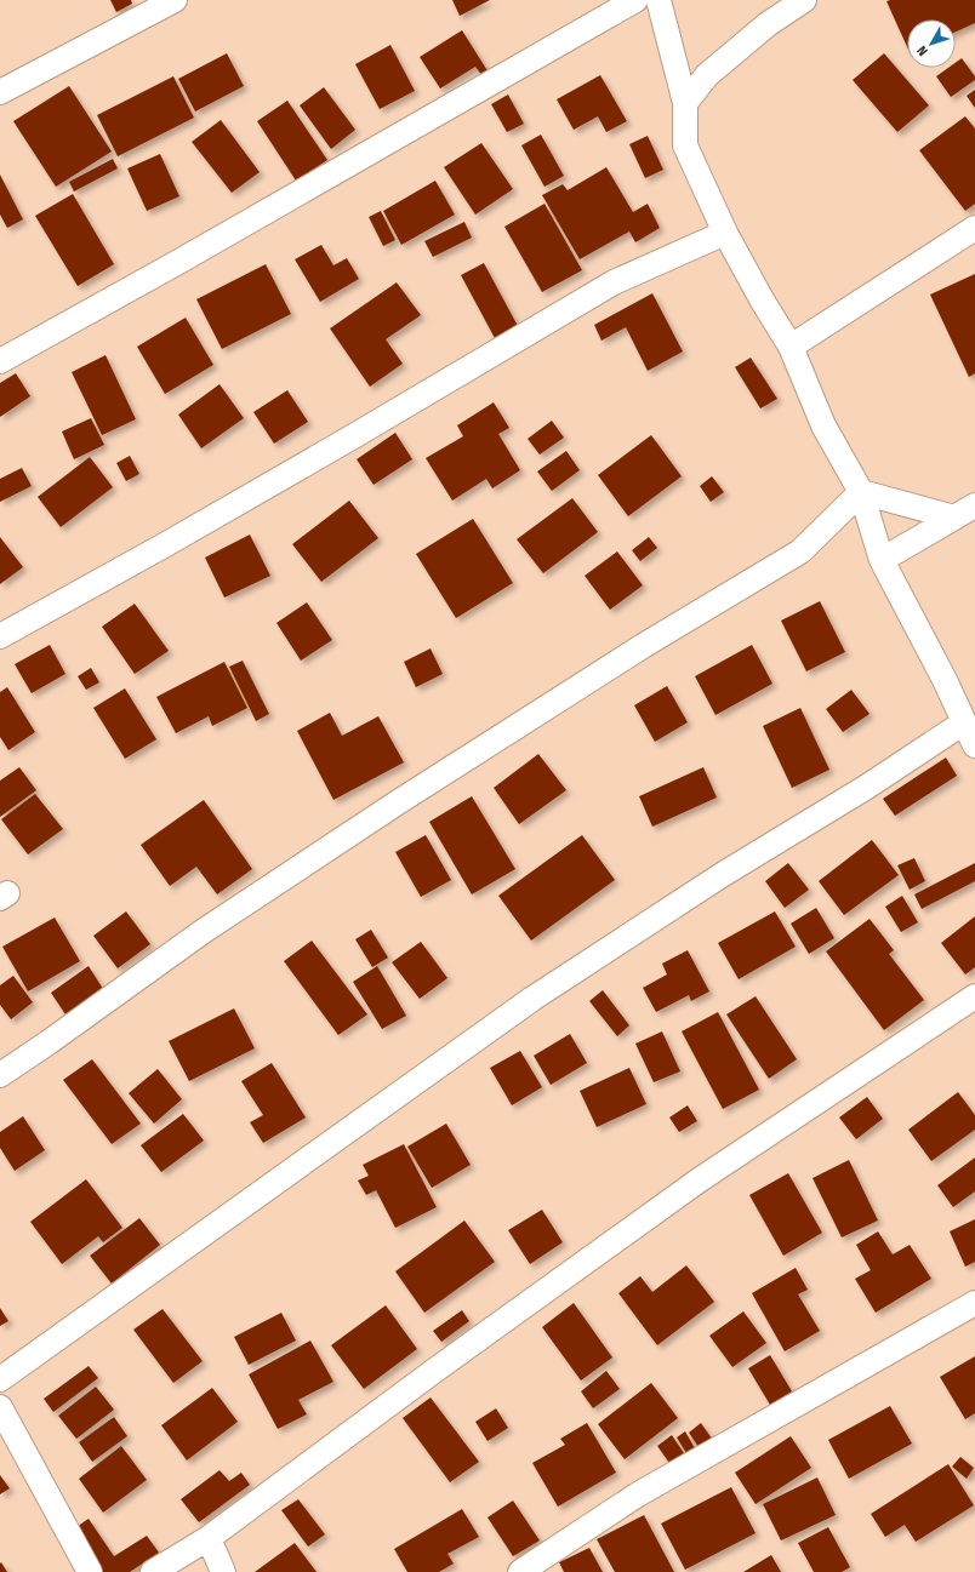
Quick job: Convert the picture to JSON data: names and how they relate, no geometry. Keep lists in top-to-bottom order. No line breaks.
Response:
{"north":"bottom left"}
